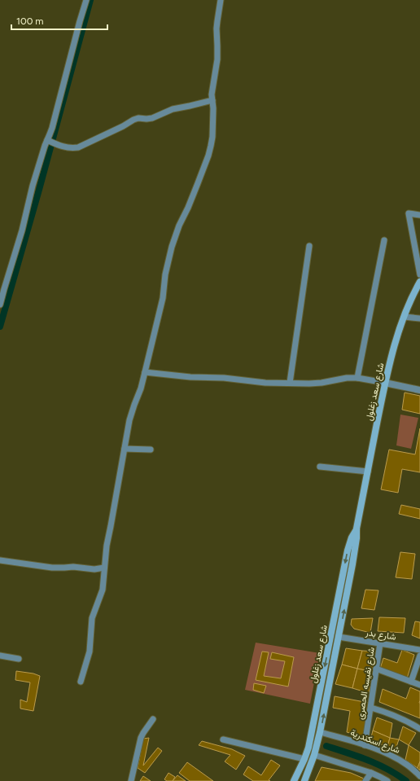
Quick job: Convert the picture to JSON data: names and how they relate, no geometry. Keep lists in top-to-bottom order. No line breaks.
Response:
{"streets":{"main road":["شارع سعد زغلول"],"street":["شارع بدر","شارع نفيسه الحصرى","شارع اسكندرية"]},"crossings":[["شارع سعد زغلول","شارع بدر"],["شارع سعد زغلول","شارع اسكندرية"],["شارع بدر","شارع نفيسه الحصرى"],["شارع نفيسه الحصرى","شارع اسكندرية"]],"scale_bar":"100 m"}
